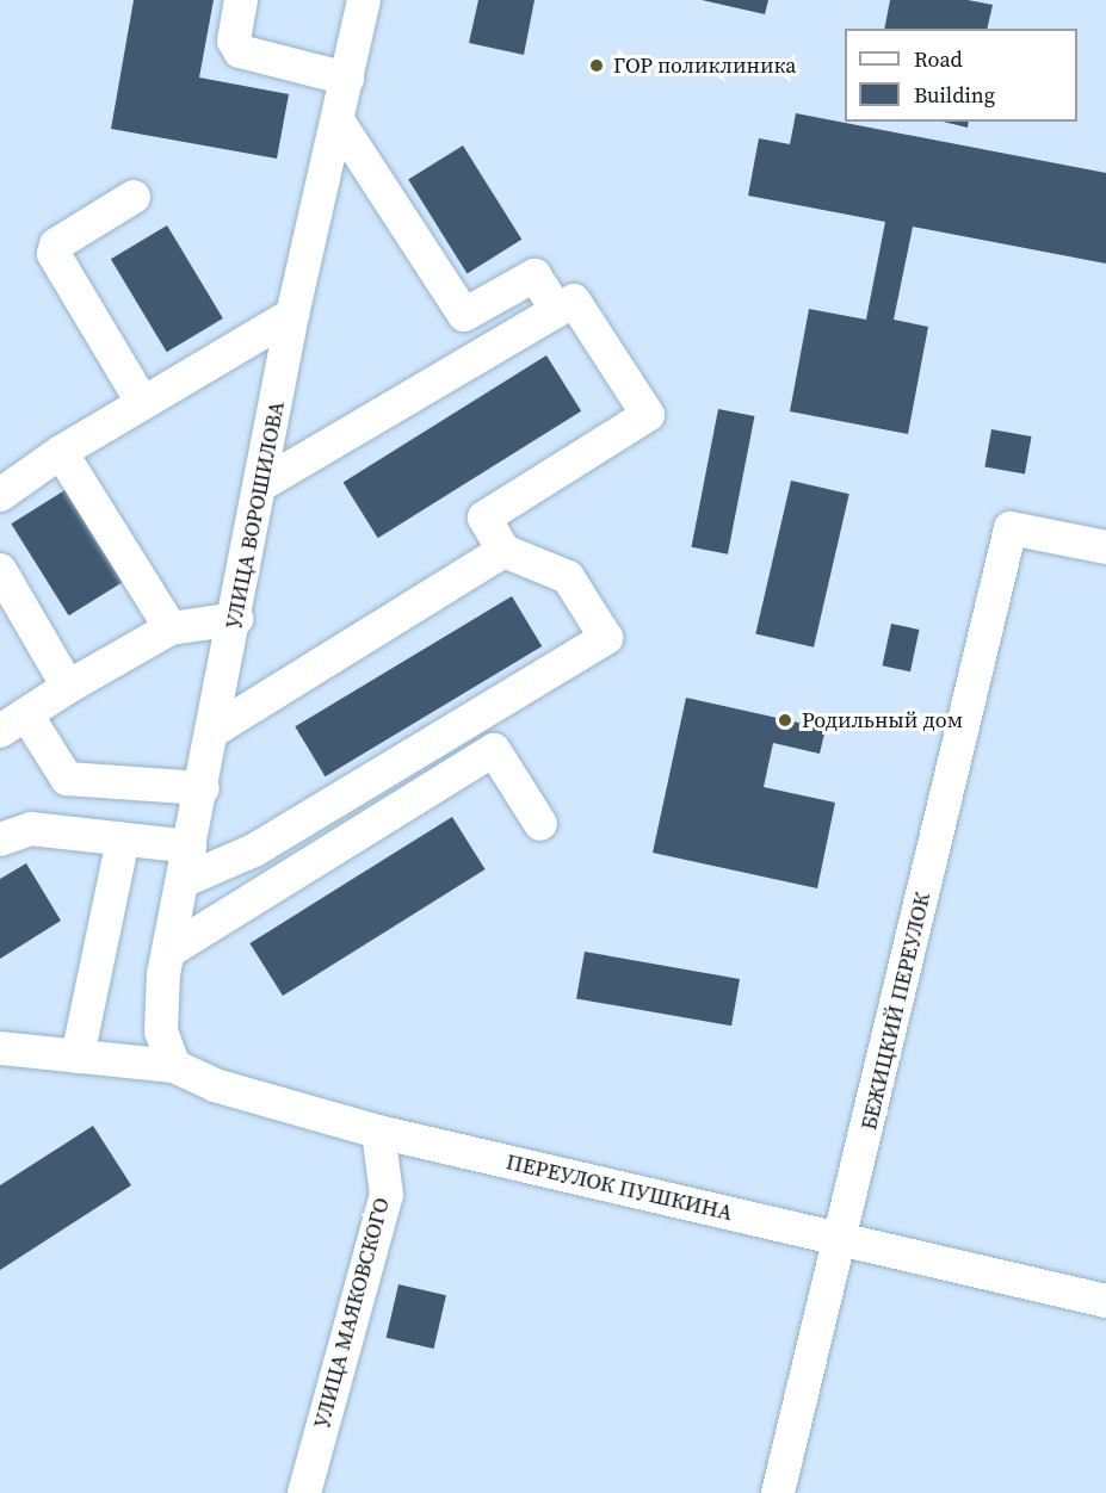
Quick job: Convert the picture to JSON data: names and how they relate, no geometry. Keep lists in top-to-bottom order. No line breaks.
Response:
{"streets":{"street":["УЛИЦА ВОРОШИЛОВА","БЕЖИЦКИЙ ПЕРЕУЛОК","ПЕРЕУЛОК ПУШКИНА","УЛИЦА МАЯКОВСКОГО"]},"crossings":[["УЛИЦА ВОРОШИЛОВА","ПЕРЕУЛОК ПУШКИНА"],["БЕЖИЦКИЙ ПЕРЕУЛОК","ПЕРЕУЛОК ПУШКИНА"],["ПЕРЕУЛОК ПУШКИНА","УЛИЦА МАЯКОВСКОГО"]],"places":["ГОР поликлиника","Родильный дом"],"legend":["Road","Building"]}
